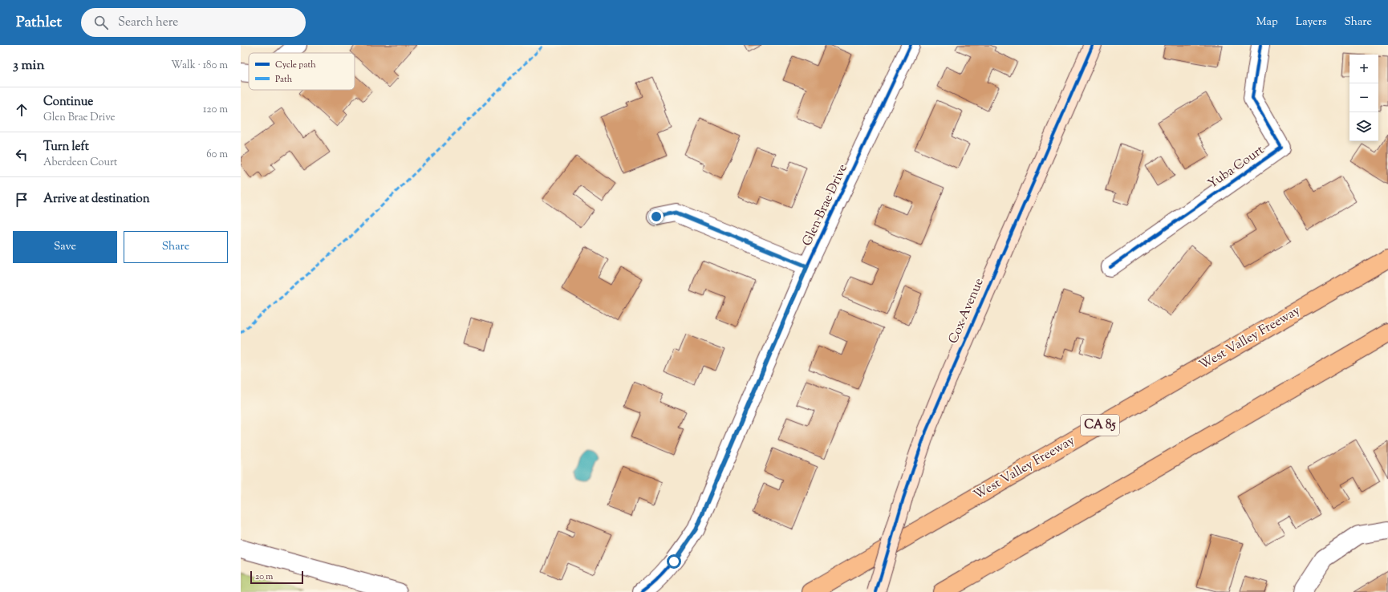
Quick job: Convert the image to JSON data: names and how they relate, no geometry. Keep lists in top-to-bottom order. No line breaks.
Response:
{"streets":{"highway":["West Valley Freeway","CA 85"],"main road":["Cox Avenue"],"street":["Yuba Court","Glen Brae Drive"]},"legend":["Cycle path","Path"],"scale_bar":"20 m","page":{"header":"Pathlet","search":"Search here","nav":["Map","Layers","Share"],"heading":["3 min","Walk · 180 m"],"map_buttons":["+","−"],"list":[["Continue","Glen Brae Drive","120 m"],["Turn left","Aberdeen Court","60 m"],"Arrive at destination"],"buttons":["Save","Share"],"scale":"20 m"}}
